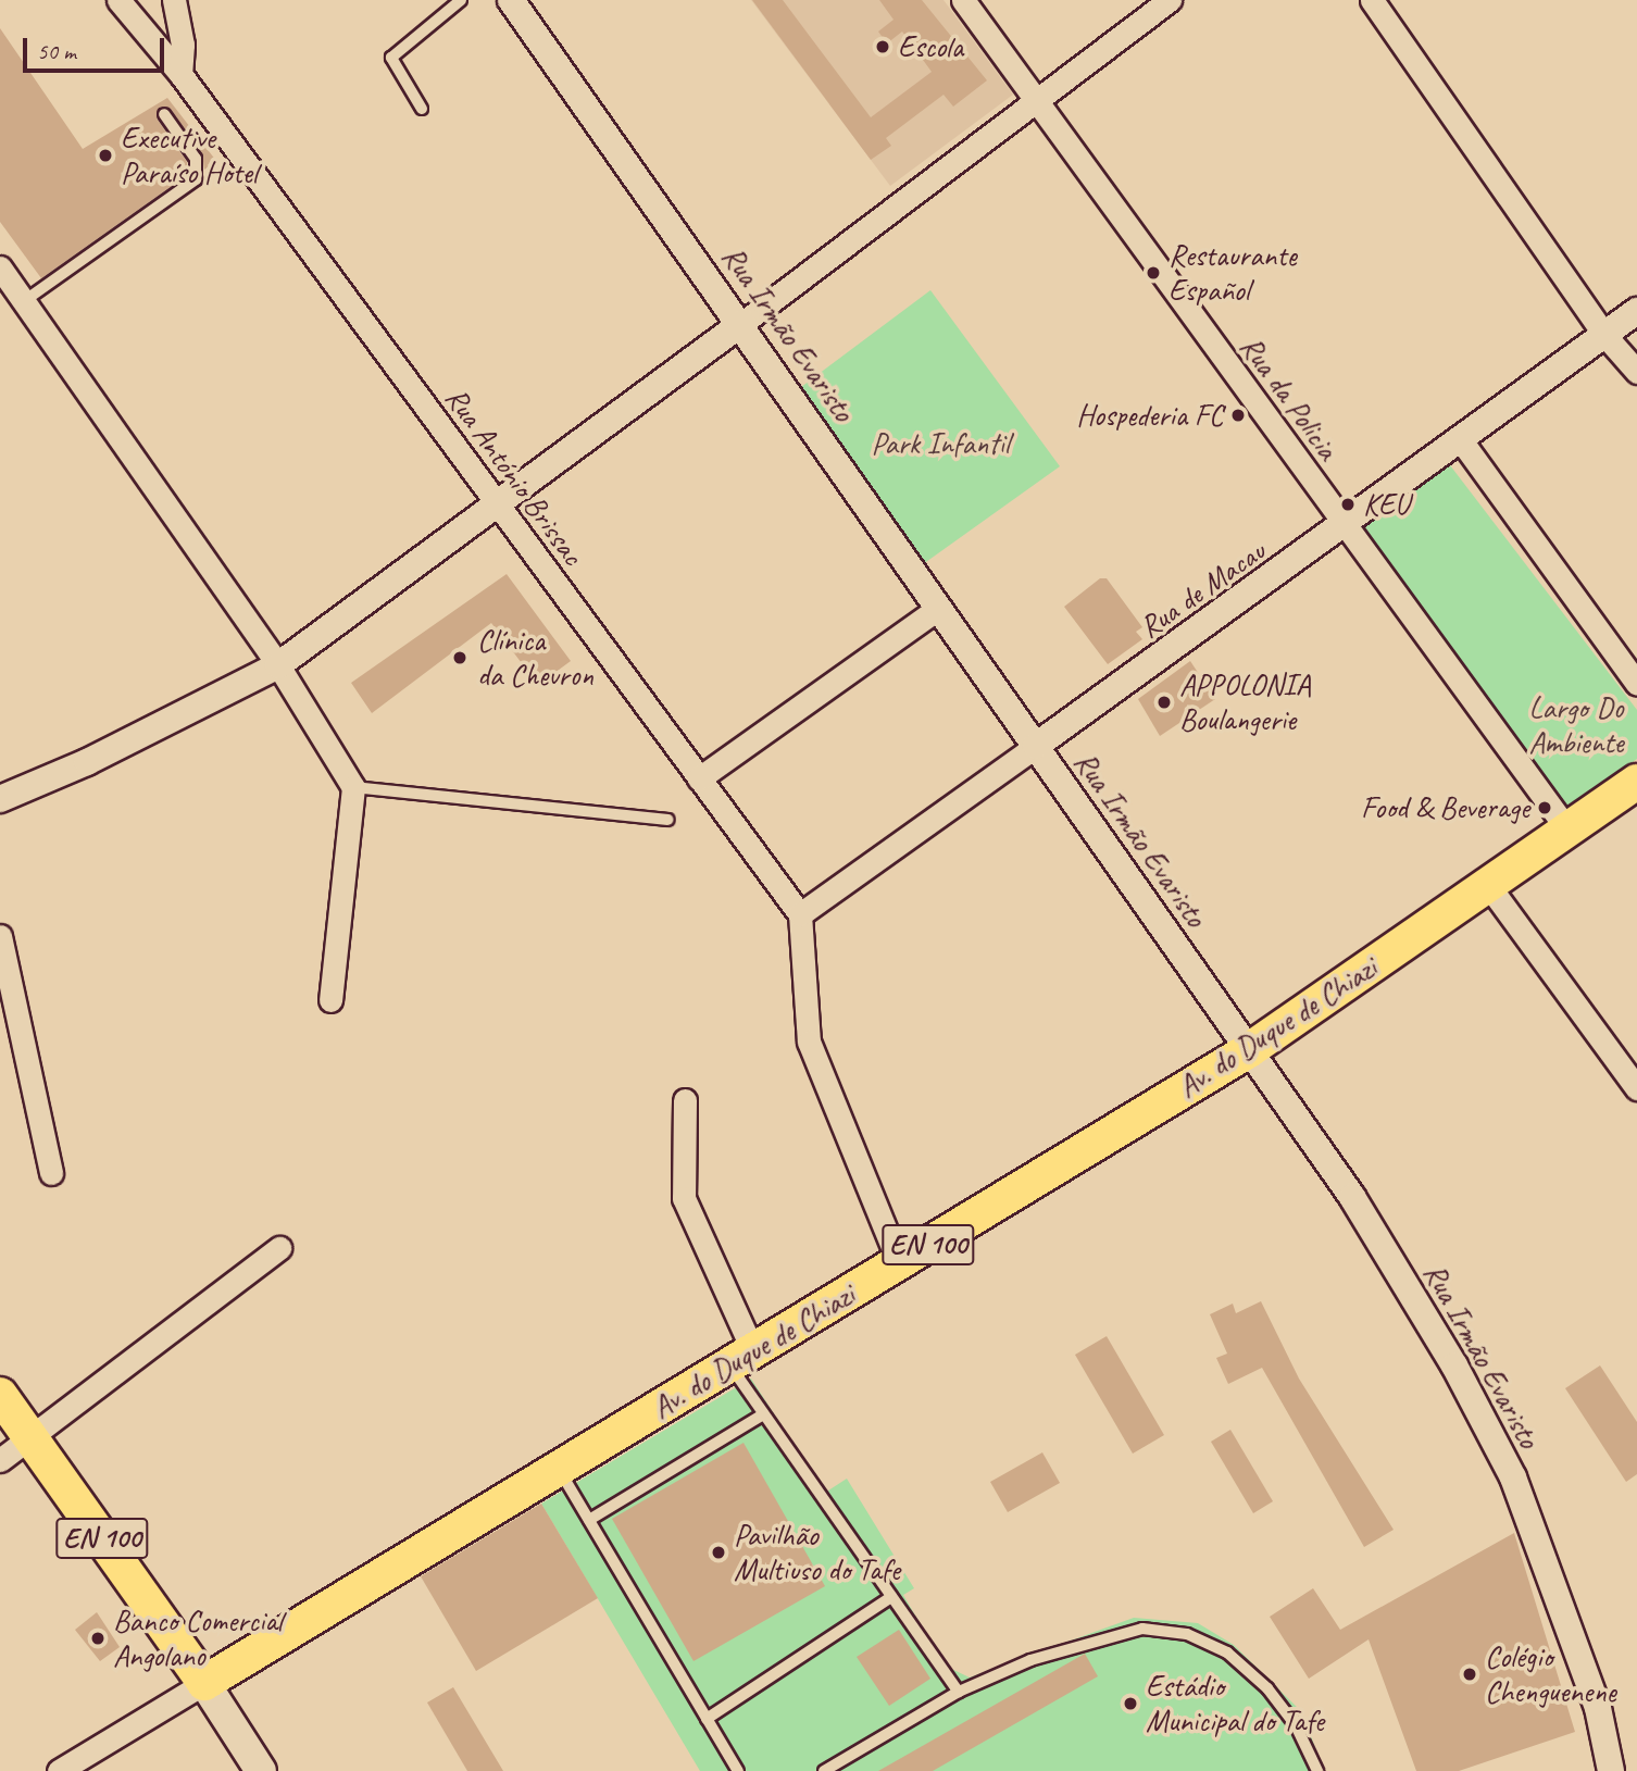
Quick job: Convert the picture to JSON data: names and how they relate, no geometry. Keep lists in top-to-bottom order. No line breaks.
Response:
{"streets":{"main road":["Av. do Duque de Chiazi","EN 100"],"street":["Rua Irmão Evaristo","Rua da Policia","Rua António Brissac","Rua de Macau"]},"crossings":[["Rua Irmão Evaristo","Rua de Macau"],["Rua Irmão Evaristo","Av. do Duque de Chiazi"],["Rua da Policia","Rua de Macau"],["Rua da Policia","Av. do Duque de Chiazi"],["Rua António Brissac","Rua de Macau"],["Av. do Duque de Chiazi","EN 100"]],"parks":["Park Infantil","Largo Do Ambiente"],"places":["Escola","Executive Paraíso Hotel","Restaurante Español","Hospederia FC","KEU","Clínica da Chevron","APPOLONIA Boulangerie","Food & Beverage","Pavilhão Multiuso do Tafe","Banco Comercial Angolano","Colégio Chenguenene","Estádio Municipal do Tafe"],"scale_bar":"50 m"}
